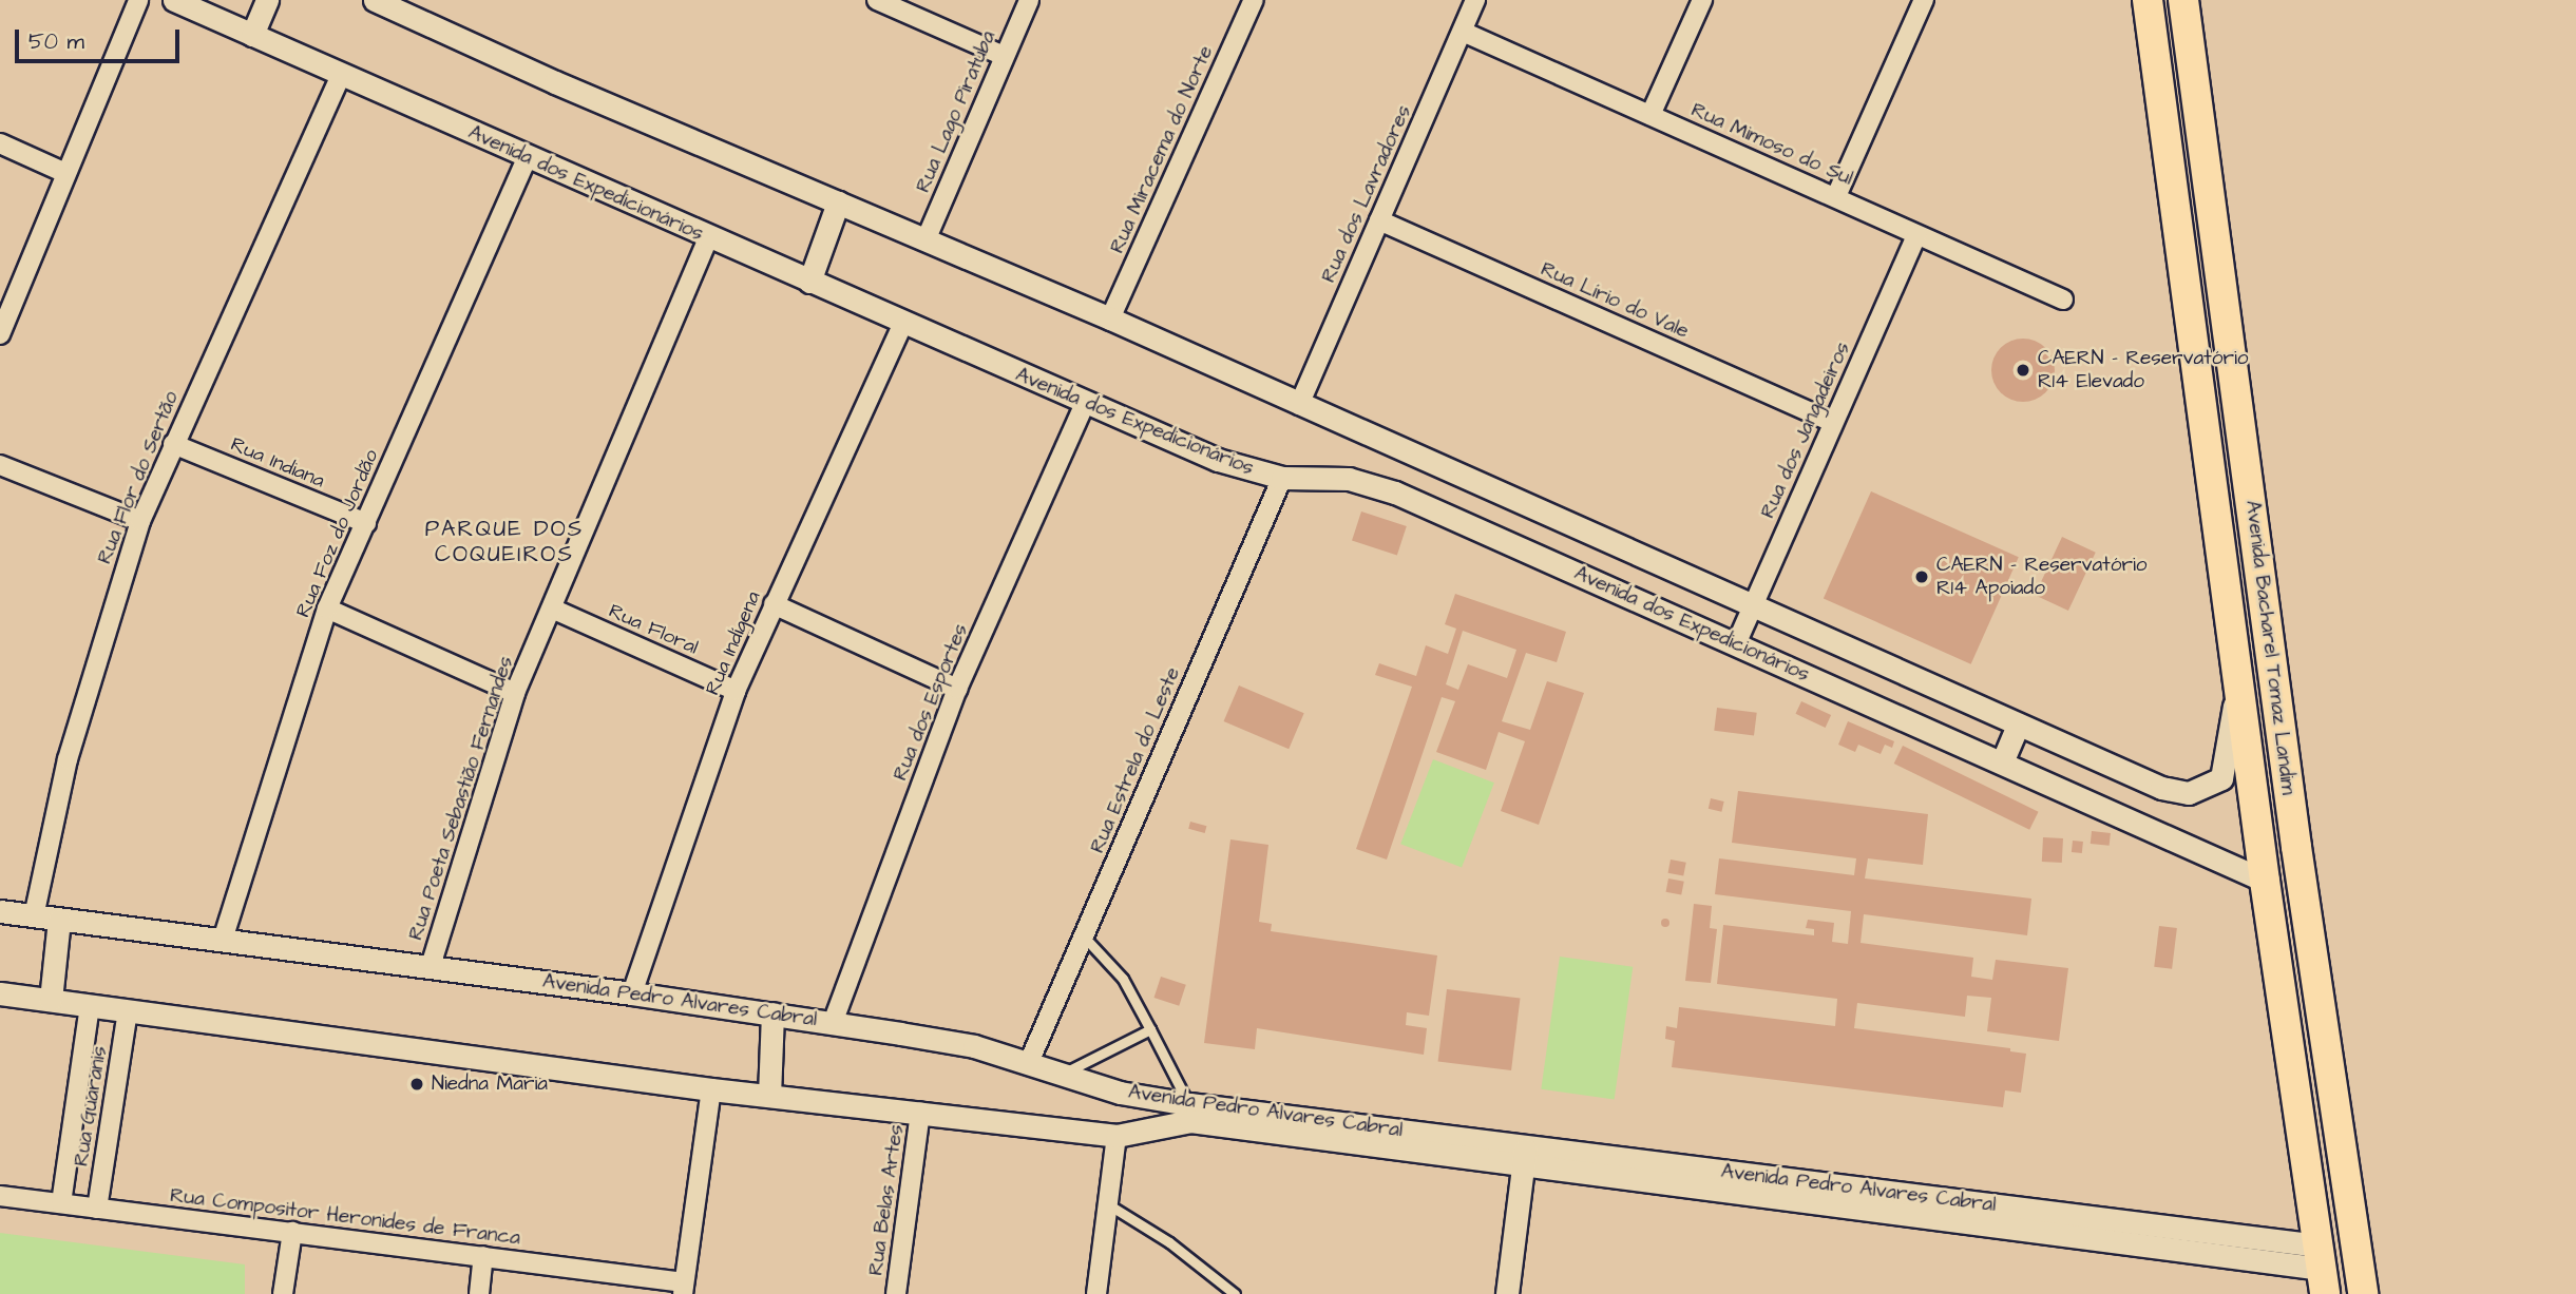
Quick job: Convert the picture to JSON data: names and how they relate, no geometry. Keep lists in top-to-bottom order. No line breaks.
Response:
{"streets":{"highway":["Avenida Bacharel Tomaz Landim"],"street":["Rua Lago Piratuba","Rua Mimoso do Sul","Rua Miracema do Norte","Avenida dos Expedicionários","Rua dos Lavradores","Rua Lírio do Vale","Rua dos Jangadeiros","Rua Indiana","Rua Flor do Sertão","Rua Foz do Jordão","Rua Floral","Rua Indígena","Rua dos Esportes","Rua Estrela do Leste","Rua Poeta Sebastião Fernandes","Avenida Pedro Alvares Cabral","Rua Guaranis","Rua Belas Artes","Rua Compositor Heronides de Franca"]},"crossings":[["Rua Lago Piratuba","Avenida dos Expedicionários"],["Rua Mimoso do Sul","Rua dos Lavradores"],["Rua Mimoso do Sul","Rua dos Jangadeiros"],["Rua Miracema do Norte","Avenida dos Expedicionários"],["Avenida dos Expedicionários","Rua dos Lavradores"],["Avenida dos Expedicionários","Rua dos Jangadeiros"],["Avenida dos Expedicionários","Rua Flor do Sertão"],["Avenida dos Expedicionários","Rua Foz do Jordão"],["Avenida dos Expedicionários","Rua Indígena"],["Avenida dos Expedicionários","Avenida Bacharel Tomaz Landim"],["Avenida dos Expedicionários","Rua dos Esportes"],["Avenida dos Expedicionários","Rua Estrela do Leste"],["Avenida dos Expedicionários","Rua Poeta Sebastião Fernandes"],["Rua dos Lavradores","Rua Lírio do Vale"],["Rua Lírio do Vale","Rua dos Jangadeiros"],["Rua Indiana","Rua Flor do Sertão"],["Rua Indiana","Rua Foz do Jordão"],["Rua Flor do Sertão","Avenida Pedro Alvares Cabral"],["Rua Foz do Jordão","Avenida Pedro Alvares Cabral"],["Rua Floral","Rua Indígena"],["Rua Floral","Rua Poeta Sebastião Fernandes"],["Rua Indígena","Avenida Pedro Alvares Cabral"],["Avenida Bacharel Tomaz Landim","Avenida Pedro Alvares Cabral"],["Rua dos Esportes","Avenida Pedro Alvares Cabral"],["Rua Estrela do Leste","Avenida Pedro Alvares Cabral"],["Rua Poeta Sebastião Fernandes","Avenida Pedro Alvares Cabral"],["Avenida Pedro Alvares Cabral","Rua Guaranis"],["Avenida Pedro Alvares Cabral","Rua Belas Artes"],["Rua Guaranis","Rua Compositor Heronides de Franca"]],"districts":["PARQUE DOS COQUEIROS"],"places":["CAERN - Reservatório R14 Elevado","CAERN - Reservatório R14 Apoiado","Niedna Maria"],"scale_bar":"50 m"}
